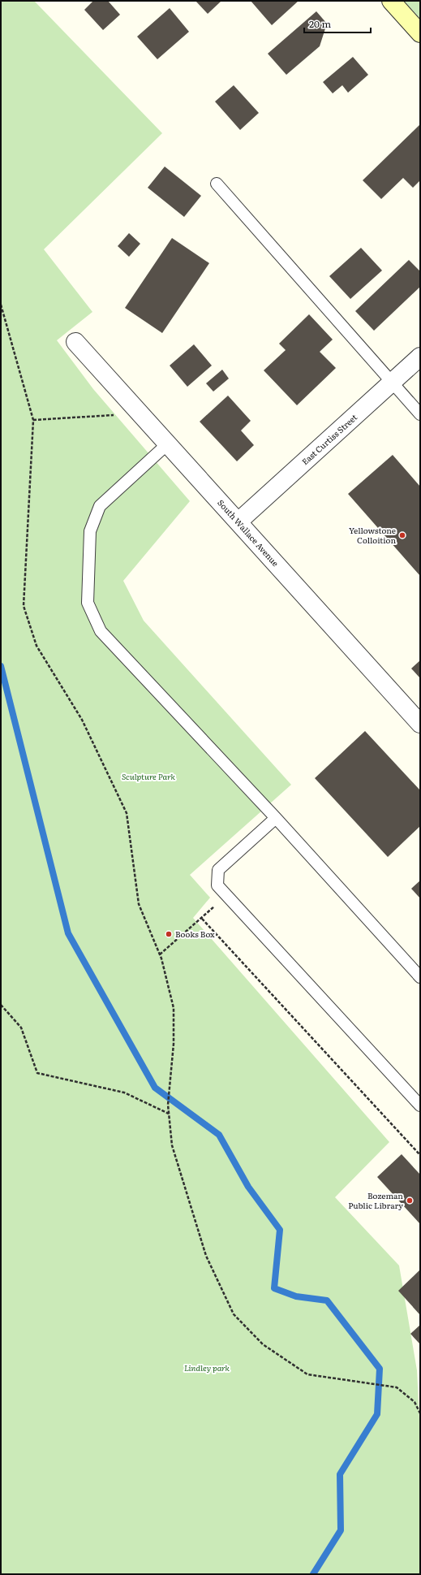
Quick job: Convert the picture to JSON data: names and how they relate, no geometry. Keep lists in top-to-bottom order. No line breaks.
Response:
{"streets":{"street":["East Curtiss Street","South Wallace Avenue"]},"crossings":[["East Curtiss Street","South Wallace Avenue"]],"parks":["Sculpture Park","Lindley park"],"places":["Yellowstone Colloition","Books Box","Bozeman Public Library"],"scale_bar":"20 m"}
